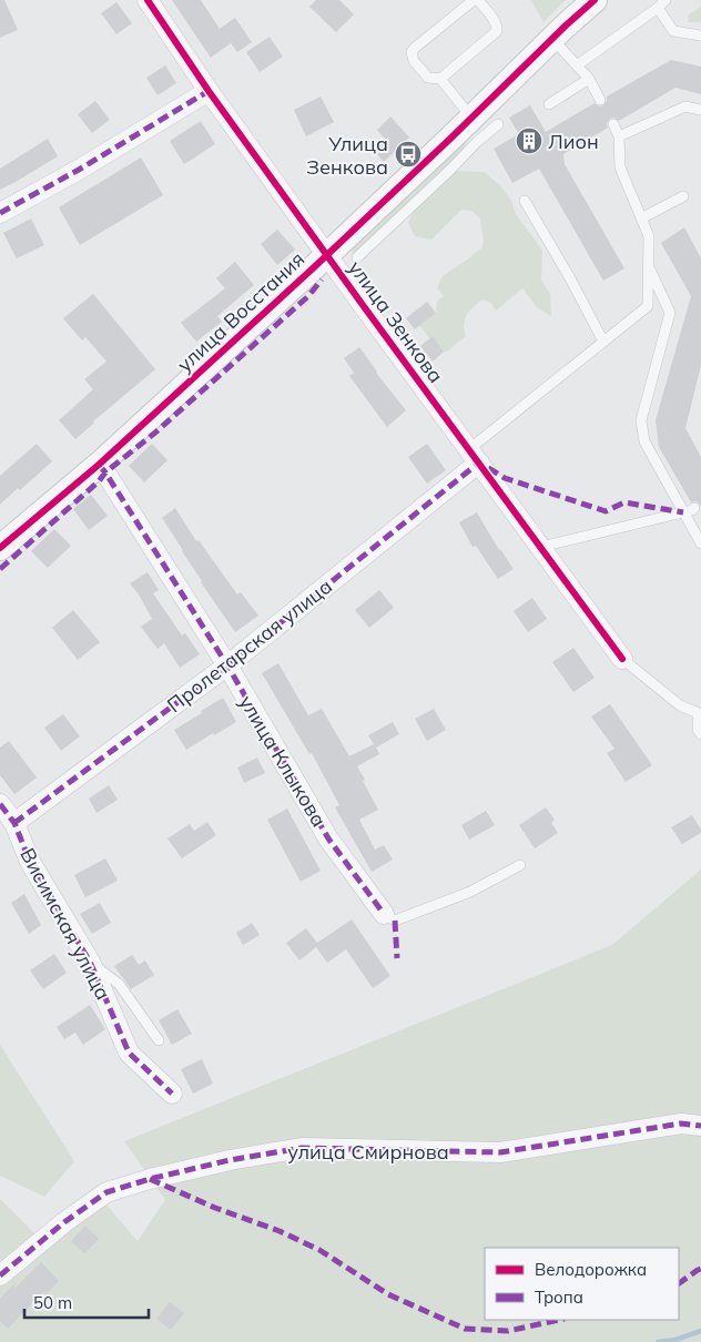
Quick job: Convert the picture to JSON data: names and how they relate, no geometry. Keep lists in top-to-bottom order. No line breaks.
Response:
{"streets":{"street":["улица Восстания","улица Зенкова","Пролетарская улица","улица Клыкова","Висимская улица","улица Смирнова"]},"crossings":[["улица Восстания","улица Зенкова"],["улица Восстания","улица Клыкова"],["улица Зенкова","Пролетарская улица"],["Пролетарская улица","улица Клыкова"],["Пролетарская улица","Висимская улица"]],"places":{"building":["Лион"],"bus stop":["Улица Зенкова"]},"legend":["Велодорожка","Тропа"],"scale_bar":"50 m"}
